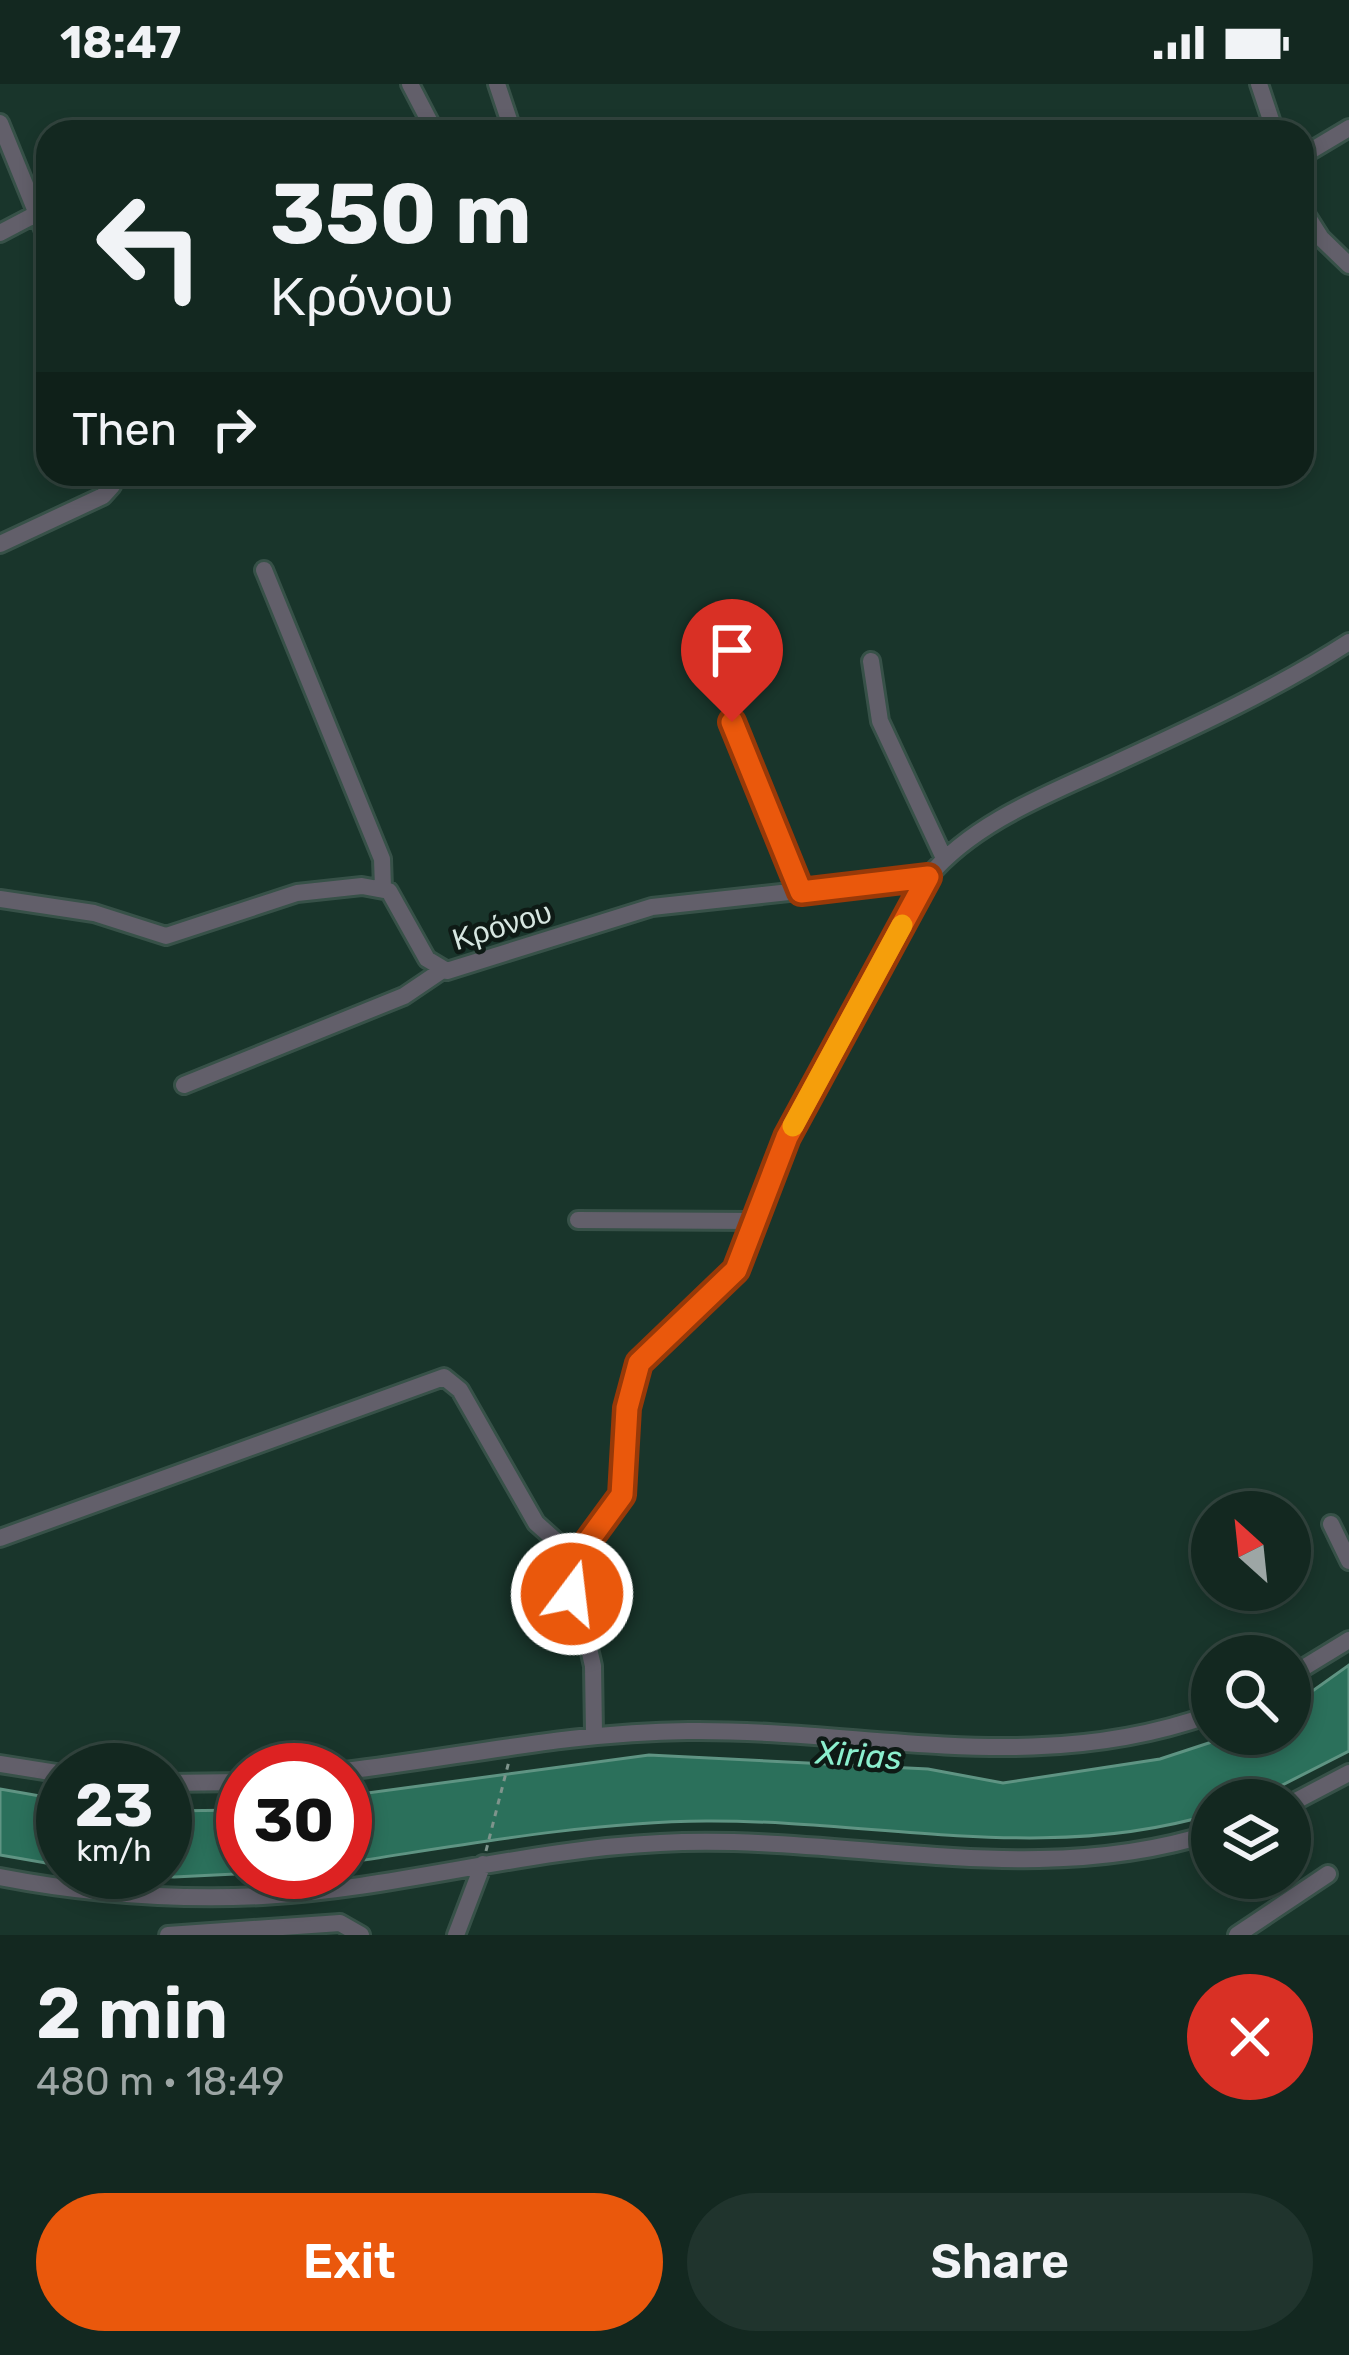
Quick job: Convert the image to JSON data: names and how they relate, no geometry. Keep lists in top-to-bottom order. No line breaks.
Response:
{"streets":{"street":["Κρόνου"]},"water":["Xirias"],"north":"top left","page":{"status":"18:47","turn":["350 m","Κρόνου"],"then":"Then","speed":"23 km/h","limit":"30","heading":["2 min","480 m · 18:49"],"buttons":["Exit","Share"]}}
